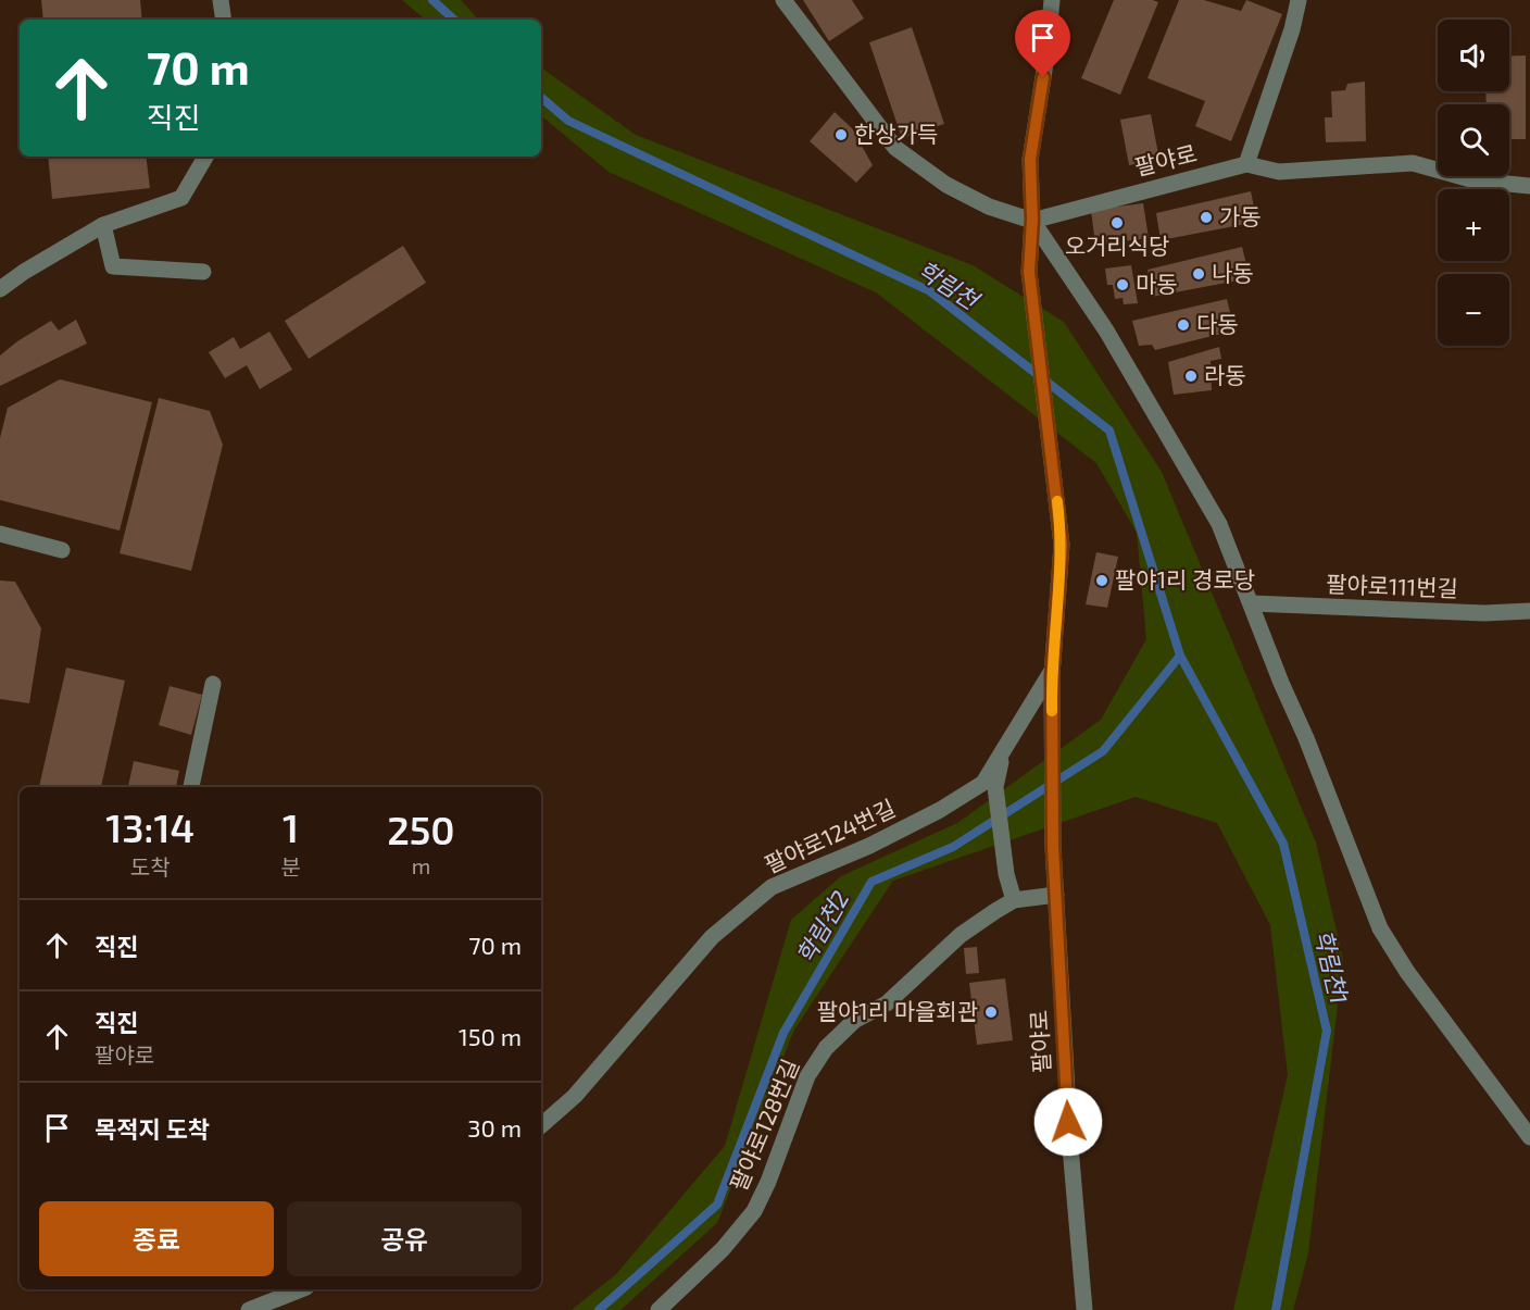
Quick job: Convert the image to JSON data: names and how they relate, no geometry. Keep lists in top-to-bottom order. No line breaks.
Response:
{"streets":{"street":["팔야로","팔야로111번길","팔야로124번길","팔야로128번길"]},"crossings":[["팔야로","팔야로124번길"],["팔야로","팔야로128번길"]],"water":["학림천","학림천2","학림천1"],"places":["한상가득","가동","오거리식당","나동","마동","다동","라동","팔야1리 경로당","팔야1리 마을회관"],"page":{"map_buttons":["+","−"],"turn":["70 m","직진"],"eta":["13:14","도착","1","분","250","m"],"list":[{"name":"직진","value":"70 m"},{"name":"직진","note":"팔야로","value":"150 m"},{"name":"목적지 도착","value":"30 m"}],"buttons":["종료","공유"]}}
